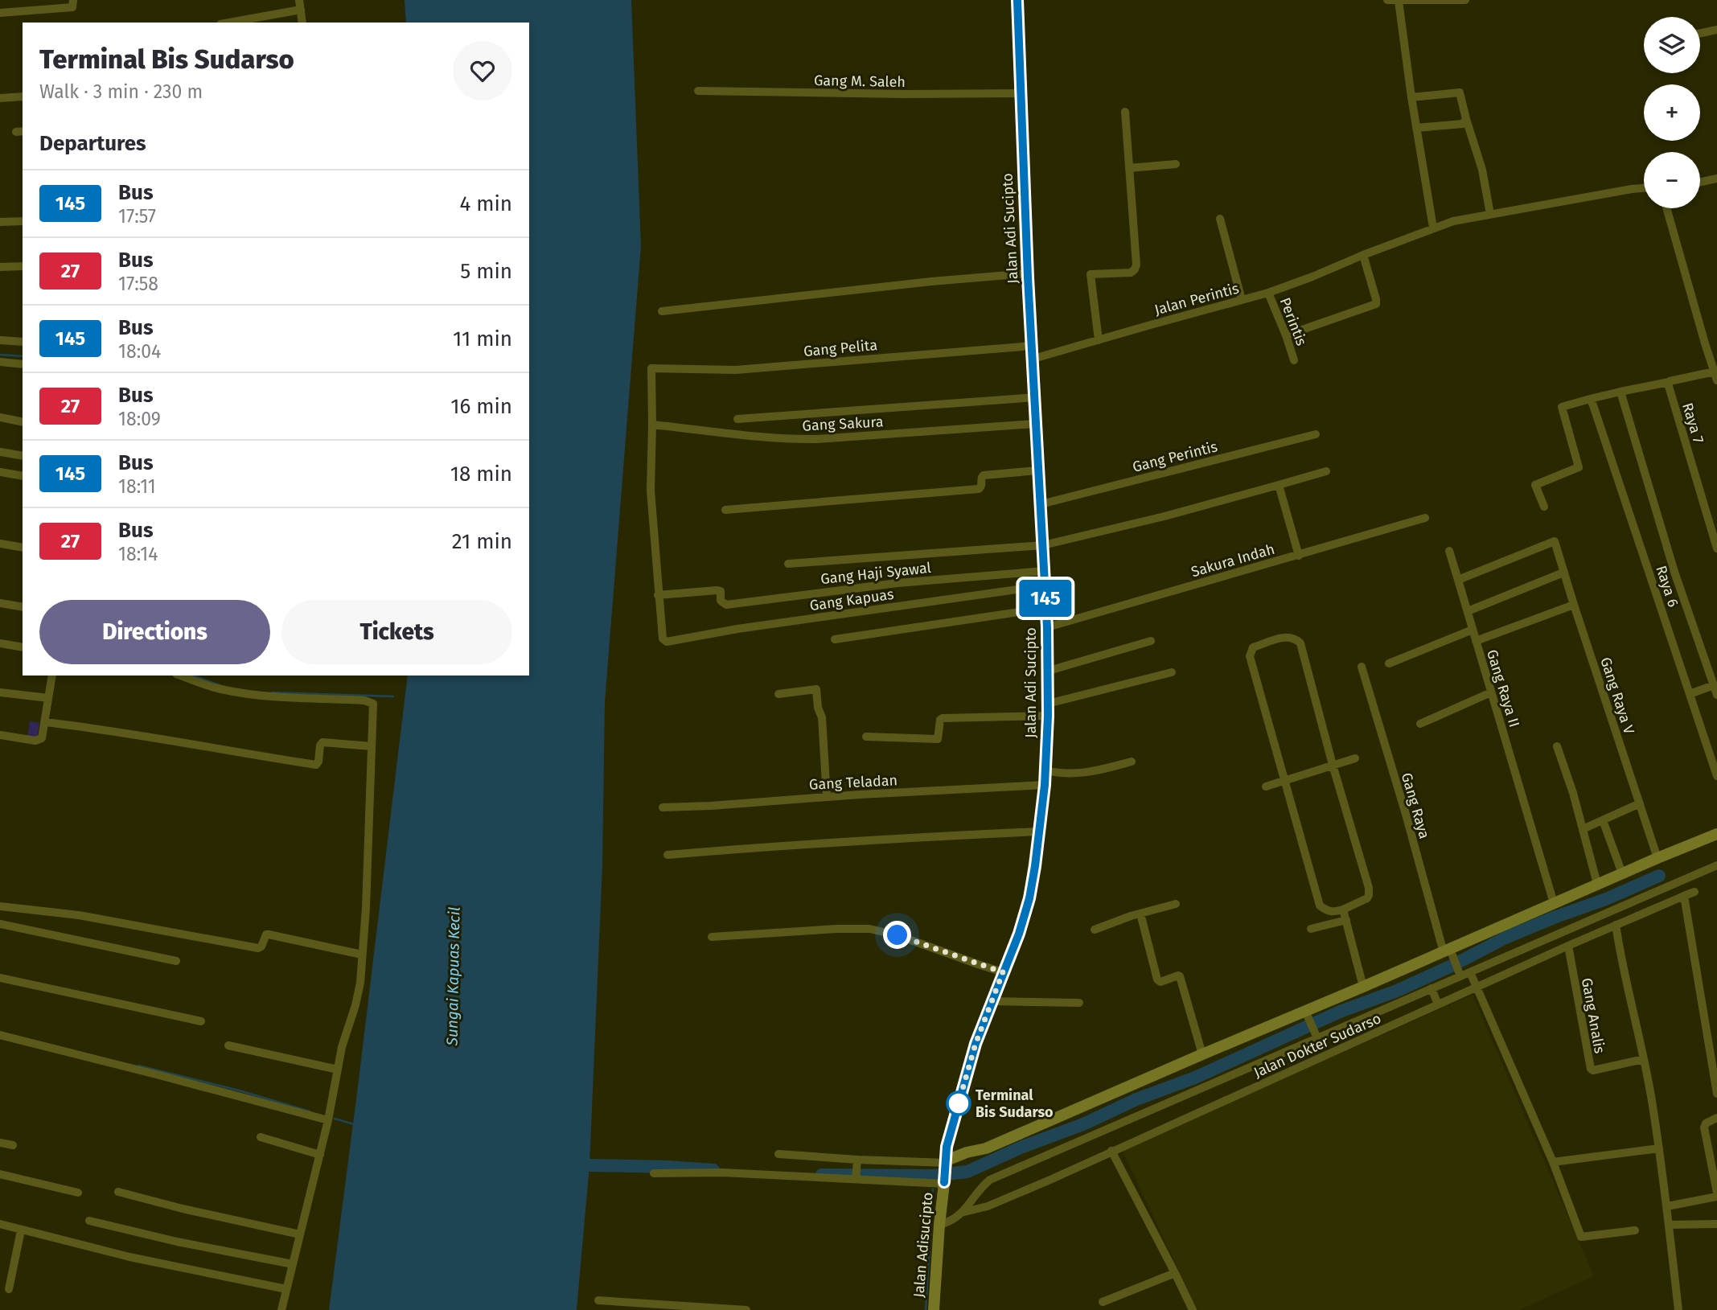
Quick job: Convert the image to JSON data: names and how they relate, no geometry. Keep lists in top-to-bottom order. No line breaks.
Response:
{"streets":{"main road":["Jalan Adi Sucipto","Jalan Adisucipto"],"street":["Gang M. Saleh","Jalan Perintis","Perintis","Gang Pelita","Raya 7","Gang Sakura","Gang Perintis","Sakura Indah","Gang Haji Syawal","Raya 6","Gang Kapuas","Gang Raya II","Gang Raya V","Gang Teladan","Gang Raya","Gang Analis","Jalan Dokter Sudarso"]},"crossings":[["Gang M. Saleh","Jalan Adi Sucipto"],["Jalan Adi Sucipto","Jalan Perintis"],["Jalan Adi Sucipto","Gang Pelita"],["Jalan Adi Sucipto","Gang Sakura"],["Jalan Adi Sucipto","Gang Perintis"],["Jalan Adi Sucipto","Sakura Indah"],["Jalan Adi Sucipto","Gang Haji Syawal"],["Jalan Adi Sucipto","Gang Kapuas"],["Jalan Adi Sucipto","Gang Teladan"],["Jalan Adi Sucipto","Jalan Adisucipto"],["Jalan Perintis","Perintis"],["Gang Pelita","Gang Sakura"],["Gang Haji Syawal","Gang Kapuas"],["Gang Raya II","Gang Raya V"],["Gang Analis","Jalan Dokter Sudarso"]],"water":["Sungai Kapuas Kecil"],"places":["Terminal Bis Sudarso"],"lines":["bus line 145"],"page":{"on_map":"145","map_buttons":["+","−"],"heading":[["Terminal Bis Sudarso","Walk · 3 min · 230 m"],"Departures"],"list":[{"mark":"145","name":"Bus","note":"17:57","value":"4 min"},{"mark":"27","name":"Bus","note":"17:58","value":"5 min"},{"mark":"145","name":"Bus","note":"18:04","value":"11 min"},{"mark":"27","name":"Bus","note":"18:09","value":"16 min"},{"mark":"145","name":"Bus","note":"18:11","value":"18 min"},{"mark":"27","name":"Bus","note":"18:14","value":"21 min"}],"buttons":["Directions","Tickets"]}}
